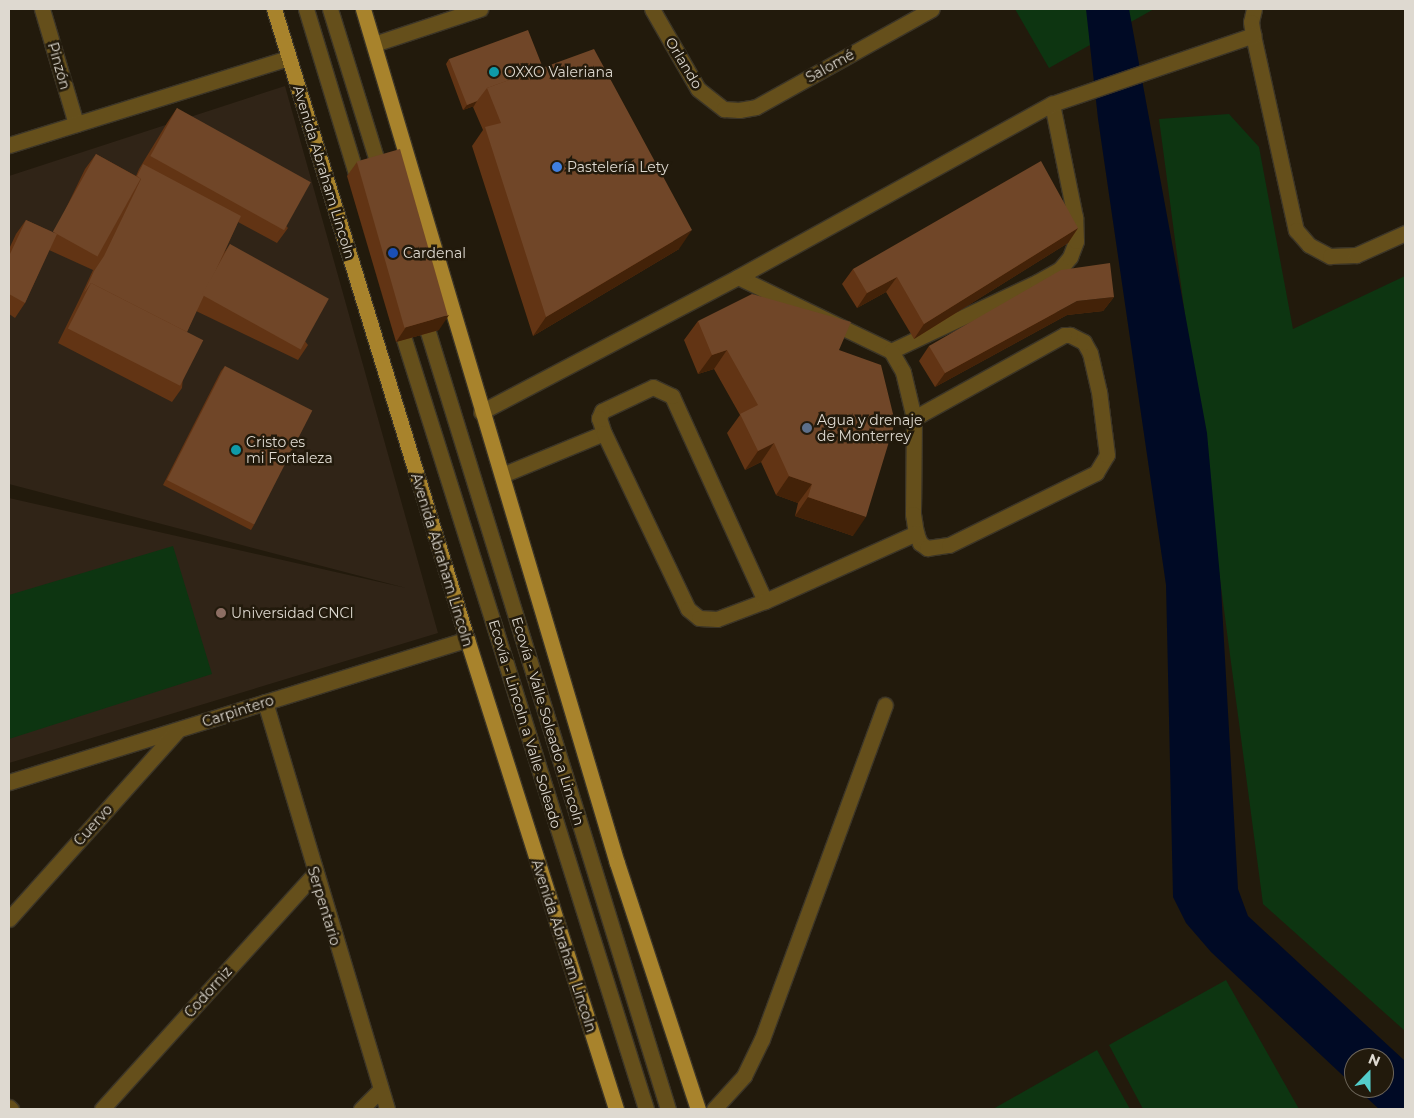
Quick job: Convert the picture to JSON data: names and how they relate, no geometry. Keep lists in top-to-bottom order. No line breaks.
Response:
{"streets":{"main road":["Avenida Abraham Lincoln"],"street":["Orlando","Pinzón","Salomé","Carpintero","Ecovía - Valle Soleado a Lincoln","Ecovía - Lincoln a Valle Soleado","Cuervo","Serpentario","Codorniz"]},"crossings":[["Orlando","Salomé"],["Avenida Abraham Lincoln","Carpintero"],["Carpintero","Cuervo"],["Carpintero","Serpentario"],["Serpentario","Codorniz"]],"places":["OXXO Valeriana","Pastelería Lety","Cardenal","Agua y drenaje de Monterrey","Cristo es mi Fortaleza","Universidad CNCI"],"north":"top"}
